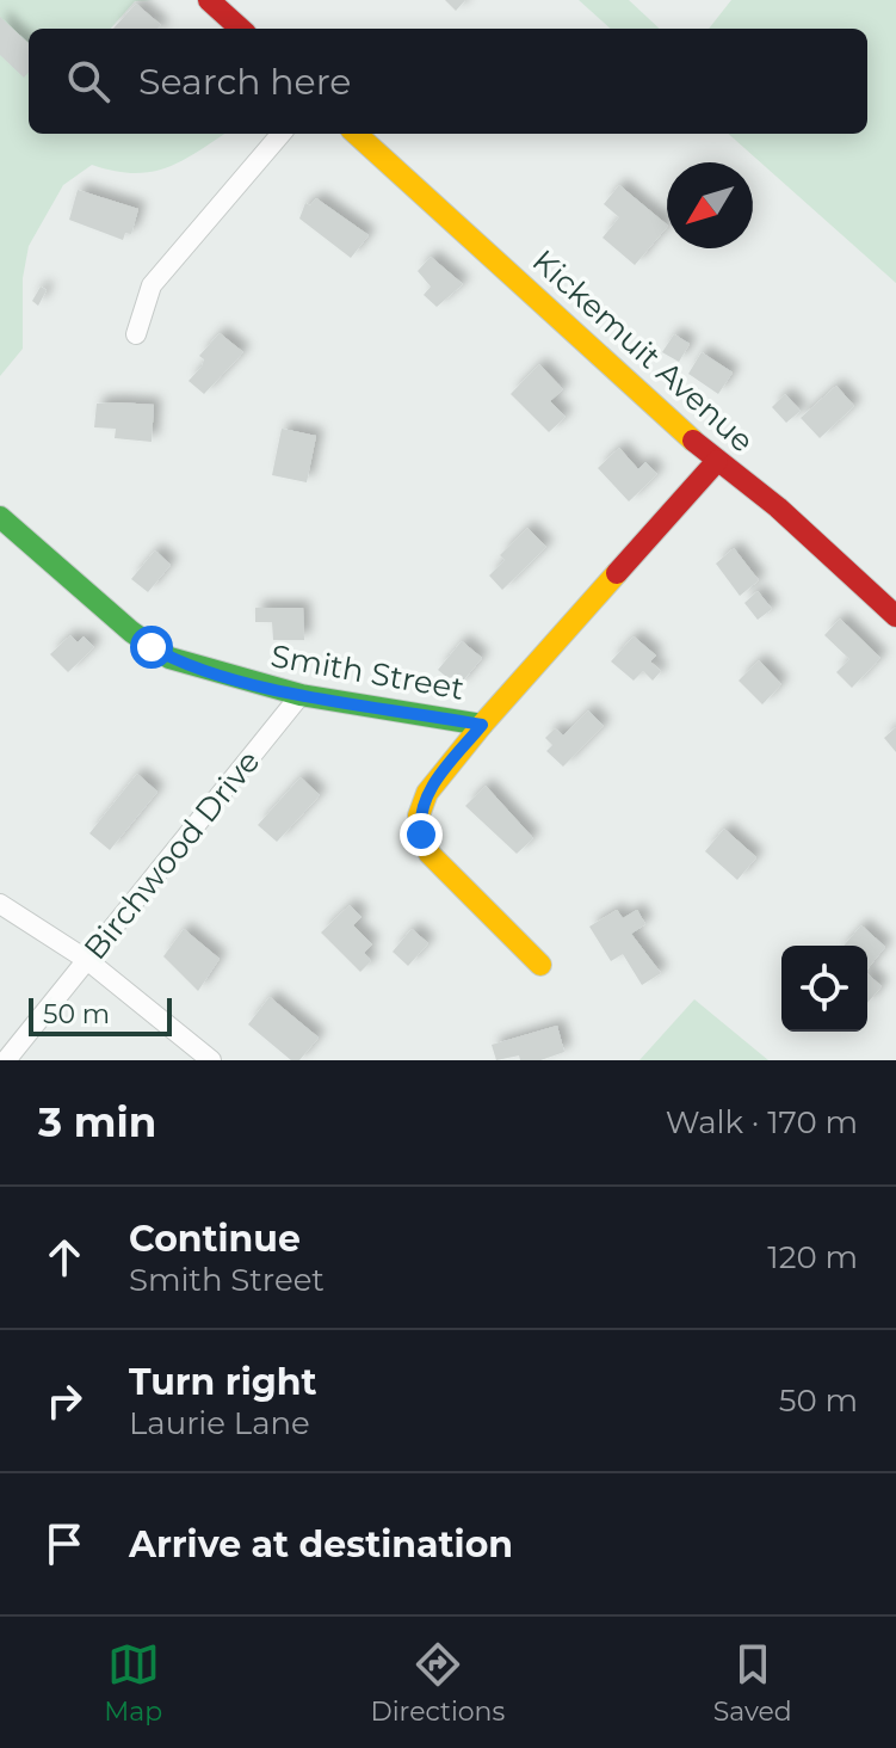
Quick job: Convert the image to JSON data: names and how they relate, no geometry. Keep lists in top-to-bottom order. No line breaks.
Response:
{"streets":{"street":["Kickemuit Avenue","Smith Street","Birchwood Drive"]},"crossings":[["Kickemuit Avenue","Smith Street"],["Smith Street","Birchwood Drive"]],"scale_bar":"50 m","north":"bottom left","page":{"search":"Search here","scale":"50 m","heading":["3 min","Walk · 170 m"],"list":[["Continue","Smith Street","120 m"],["Turn right","Laurie Lane","50 m"],"Arrive at destination"],"nav":["Map","Directions","Saved"]}}
